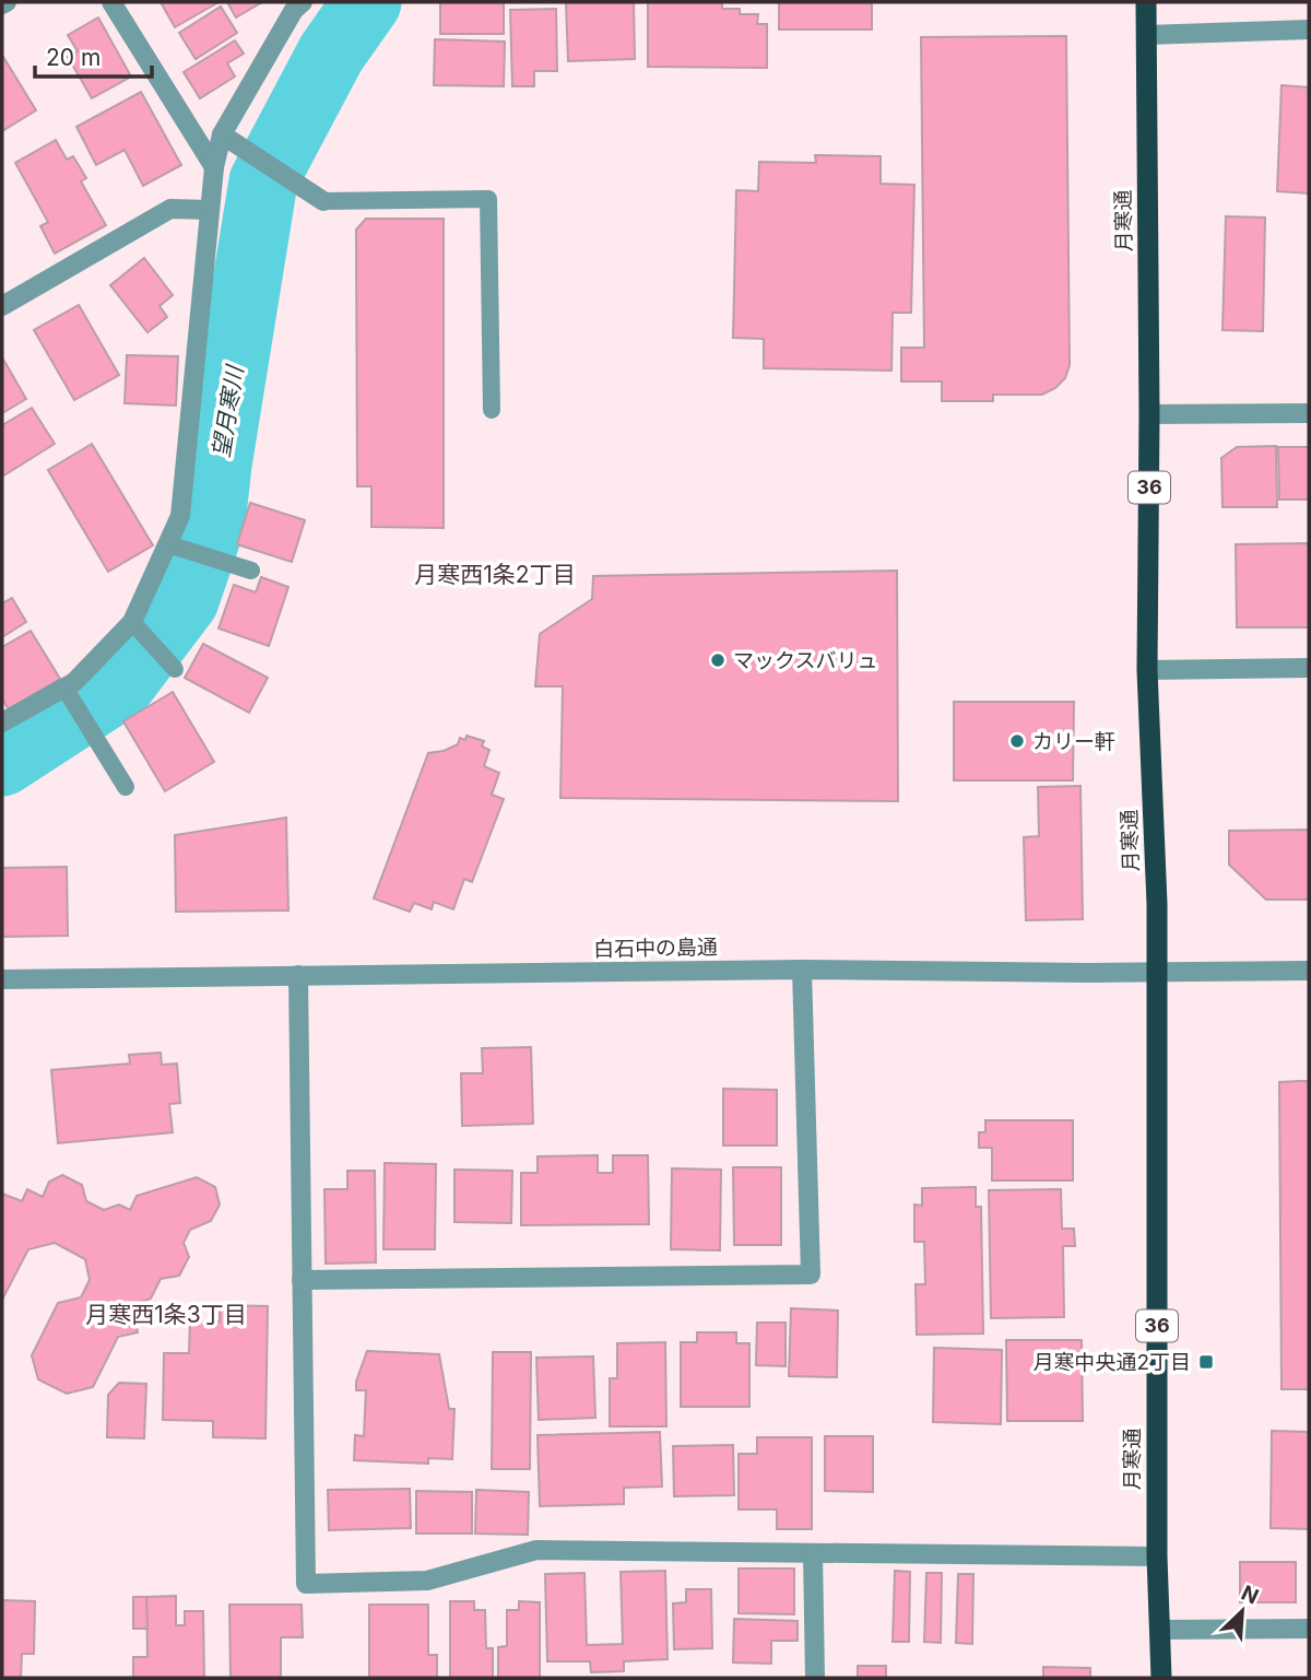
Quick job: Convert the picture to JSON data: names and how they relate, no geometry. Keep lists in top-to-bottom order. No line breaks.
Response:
{"streets":{"highway":["月寒通","36"],"street":["白石中の島通"]},"crossings":[["月寒通","白石中の島通"]],"districts":["月寒西1条2丁目","月寒西1条3丁目"],"water":["望月寒川"],"places":{"other":["マックスバリュ","カリー軒"],"transit":["月寒中央通2丁目"]},"scale_bar":"20 m","north":"top right"}
